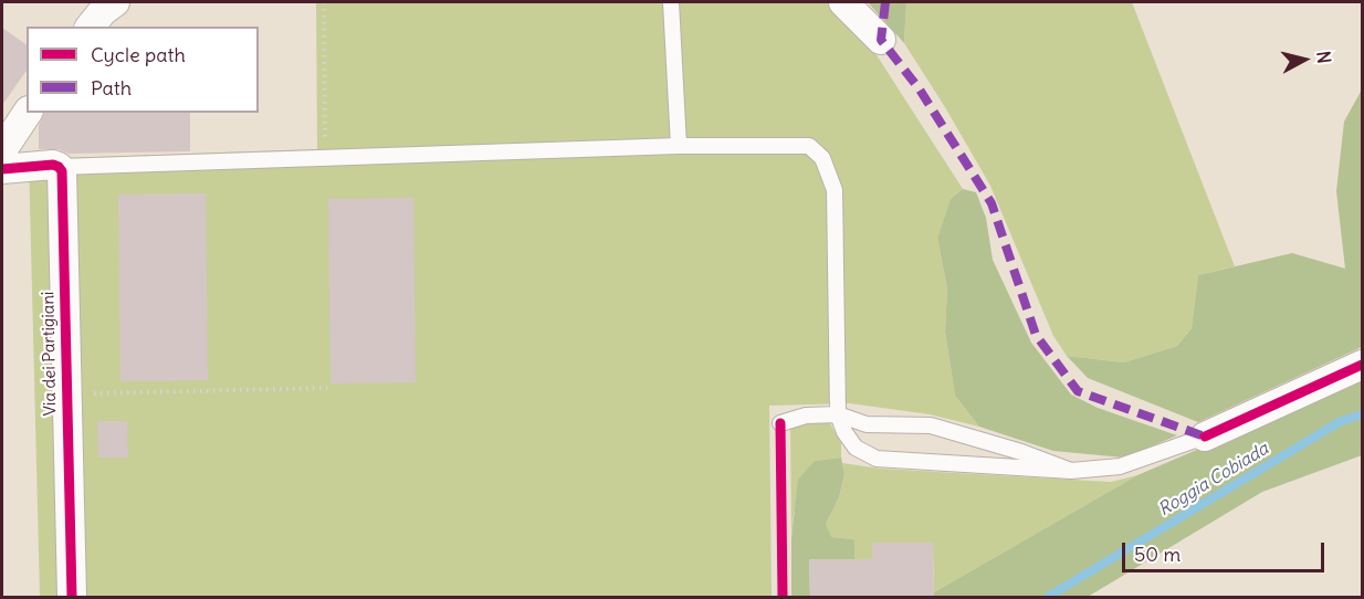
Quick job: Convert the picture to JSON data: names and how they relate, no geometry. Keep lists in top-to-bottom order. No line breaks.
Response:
{"streets":{"street":["Via dei Partigiani"]},"water":["Roggia Cobiada"],"legend":["Cycle path","Path"],"scale_bar":"50 m","north":"right"}
